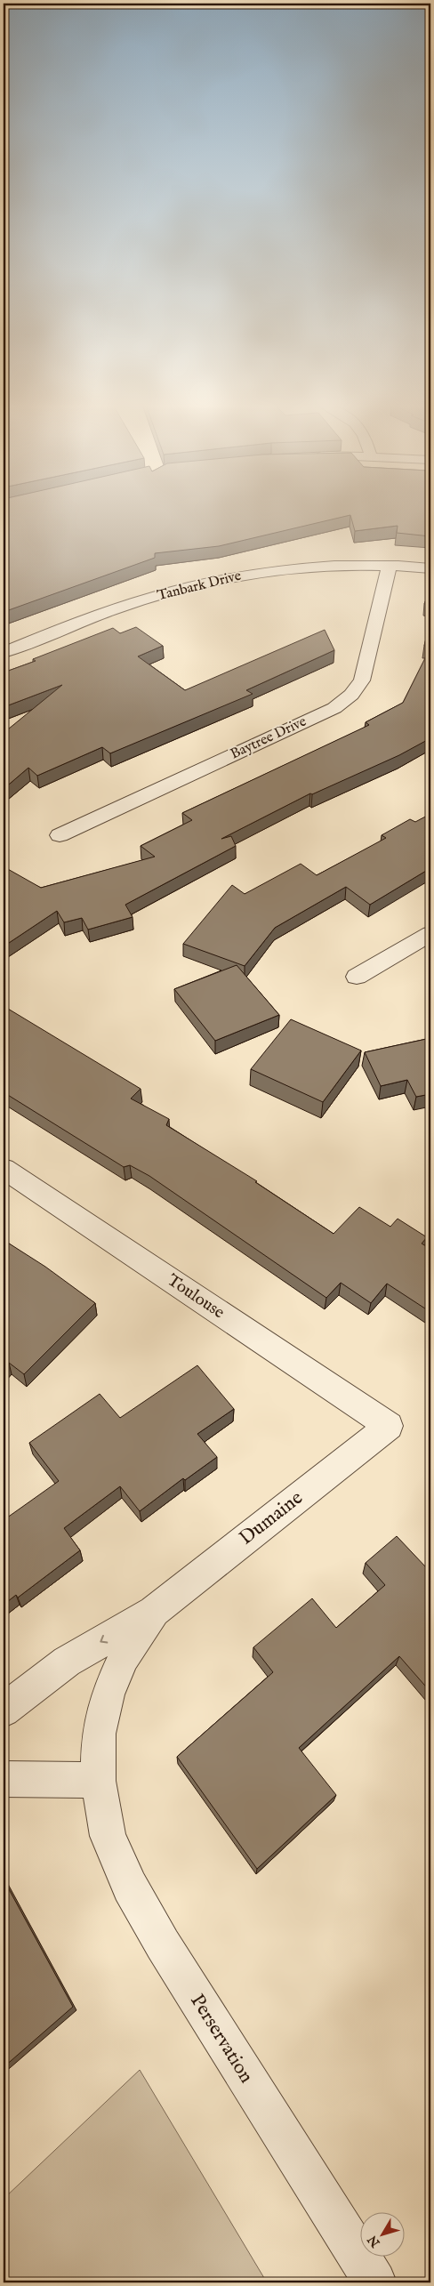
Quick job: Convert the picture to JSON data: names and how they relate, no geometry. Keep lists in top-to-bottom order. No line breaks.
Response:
{"streets":{"street":["Tanbark Drive","Baytree Drive","Toulouse","Dumaine","Perservation"]},"crossings":[["Tanbark Drive","Baytree Drive"],["Toulouse","Dumaine"],["Dumaine","Perservation"]],"north":"bottom left"}
